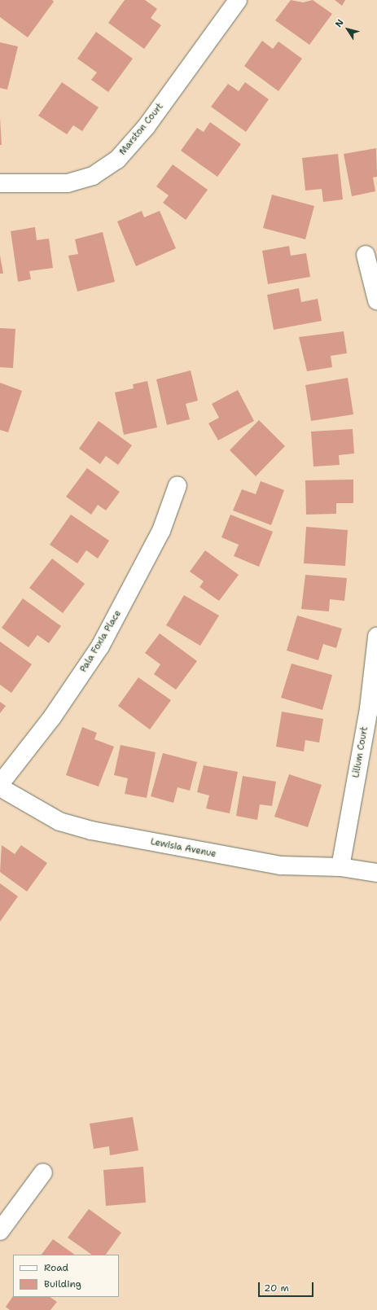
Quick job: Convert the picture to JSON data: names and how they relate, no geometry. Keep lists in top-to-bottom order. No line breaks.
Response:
{"streets":{"street":["Marston Court","Pala Foxia Place","Lilium Court","Lewisia Avenue"]},"crossings":[["Lilium Court","Lewisia Avenue"]],"legend":["Road","Building"],"scale_bar":"20 m","north":"top left"}
